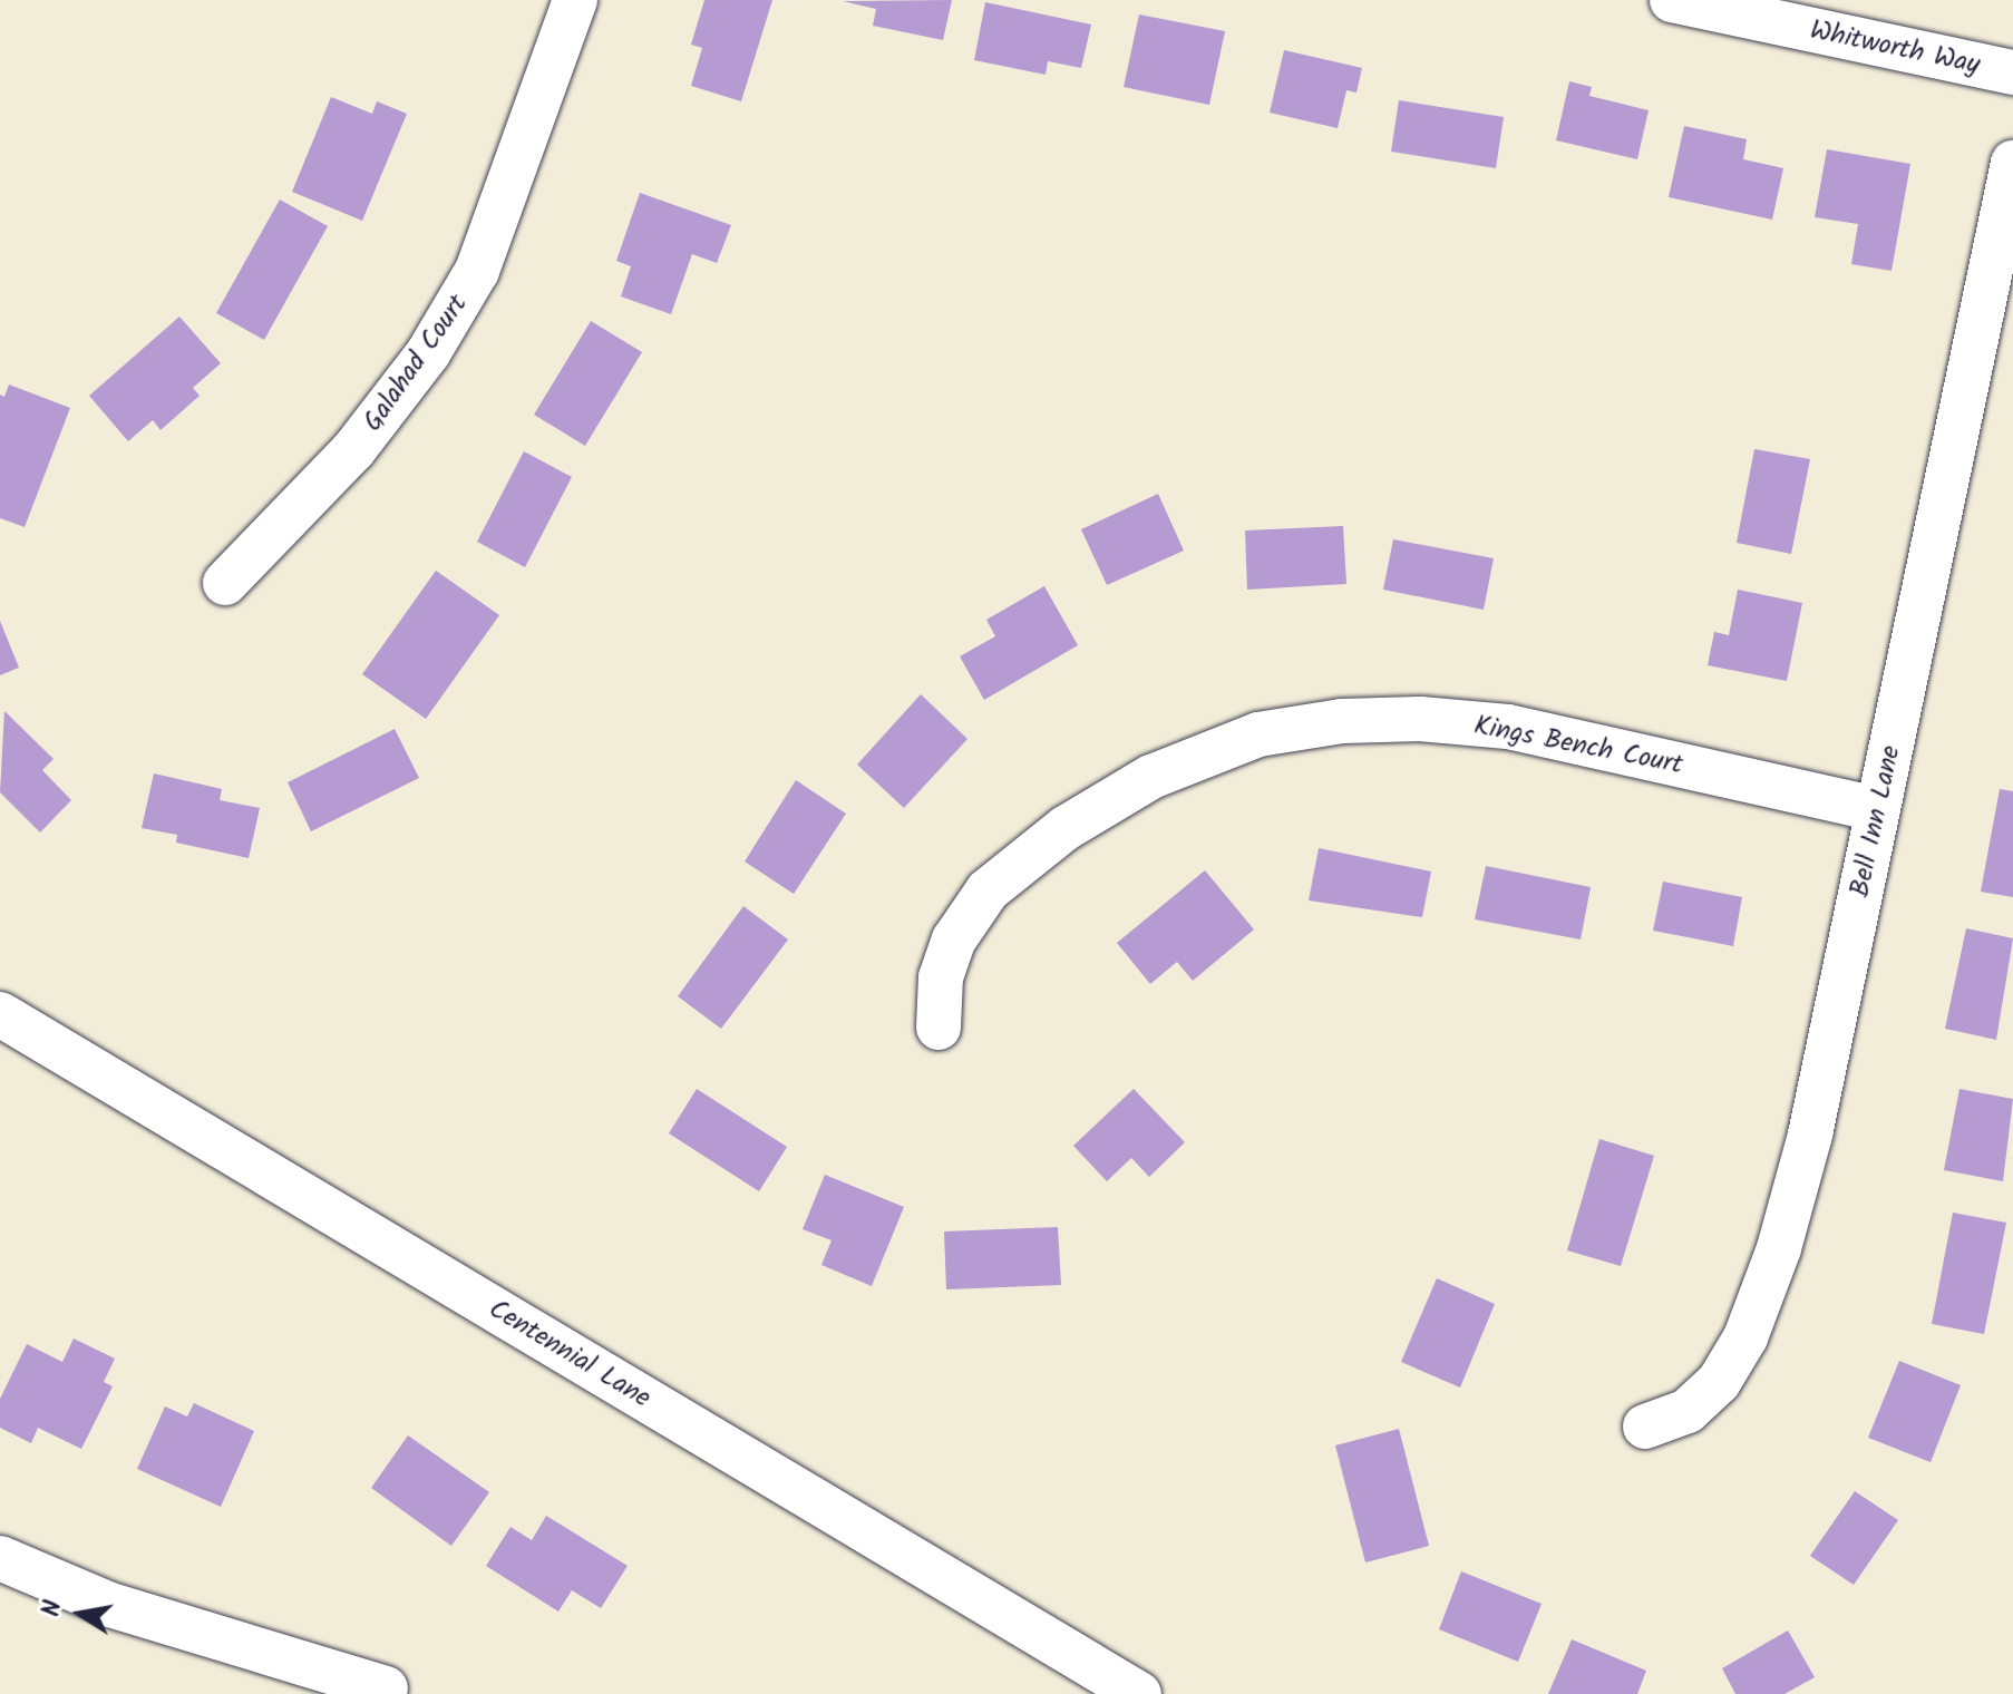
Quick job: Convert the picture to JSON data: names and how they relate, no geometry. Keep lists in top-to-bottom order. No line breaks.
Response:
{"streets":{"street":["Whitworth Way","Galahad Court","Kings Bench Court","Bell Inn Lane","Centennial Lane"]},"crossings":[["Kings Bench Court","Bell Inn Lane"]],"north":"left"}
